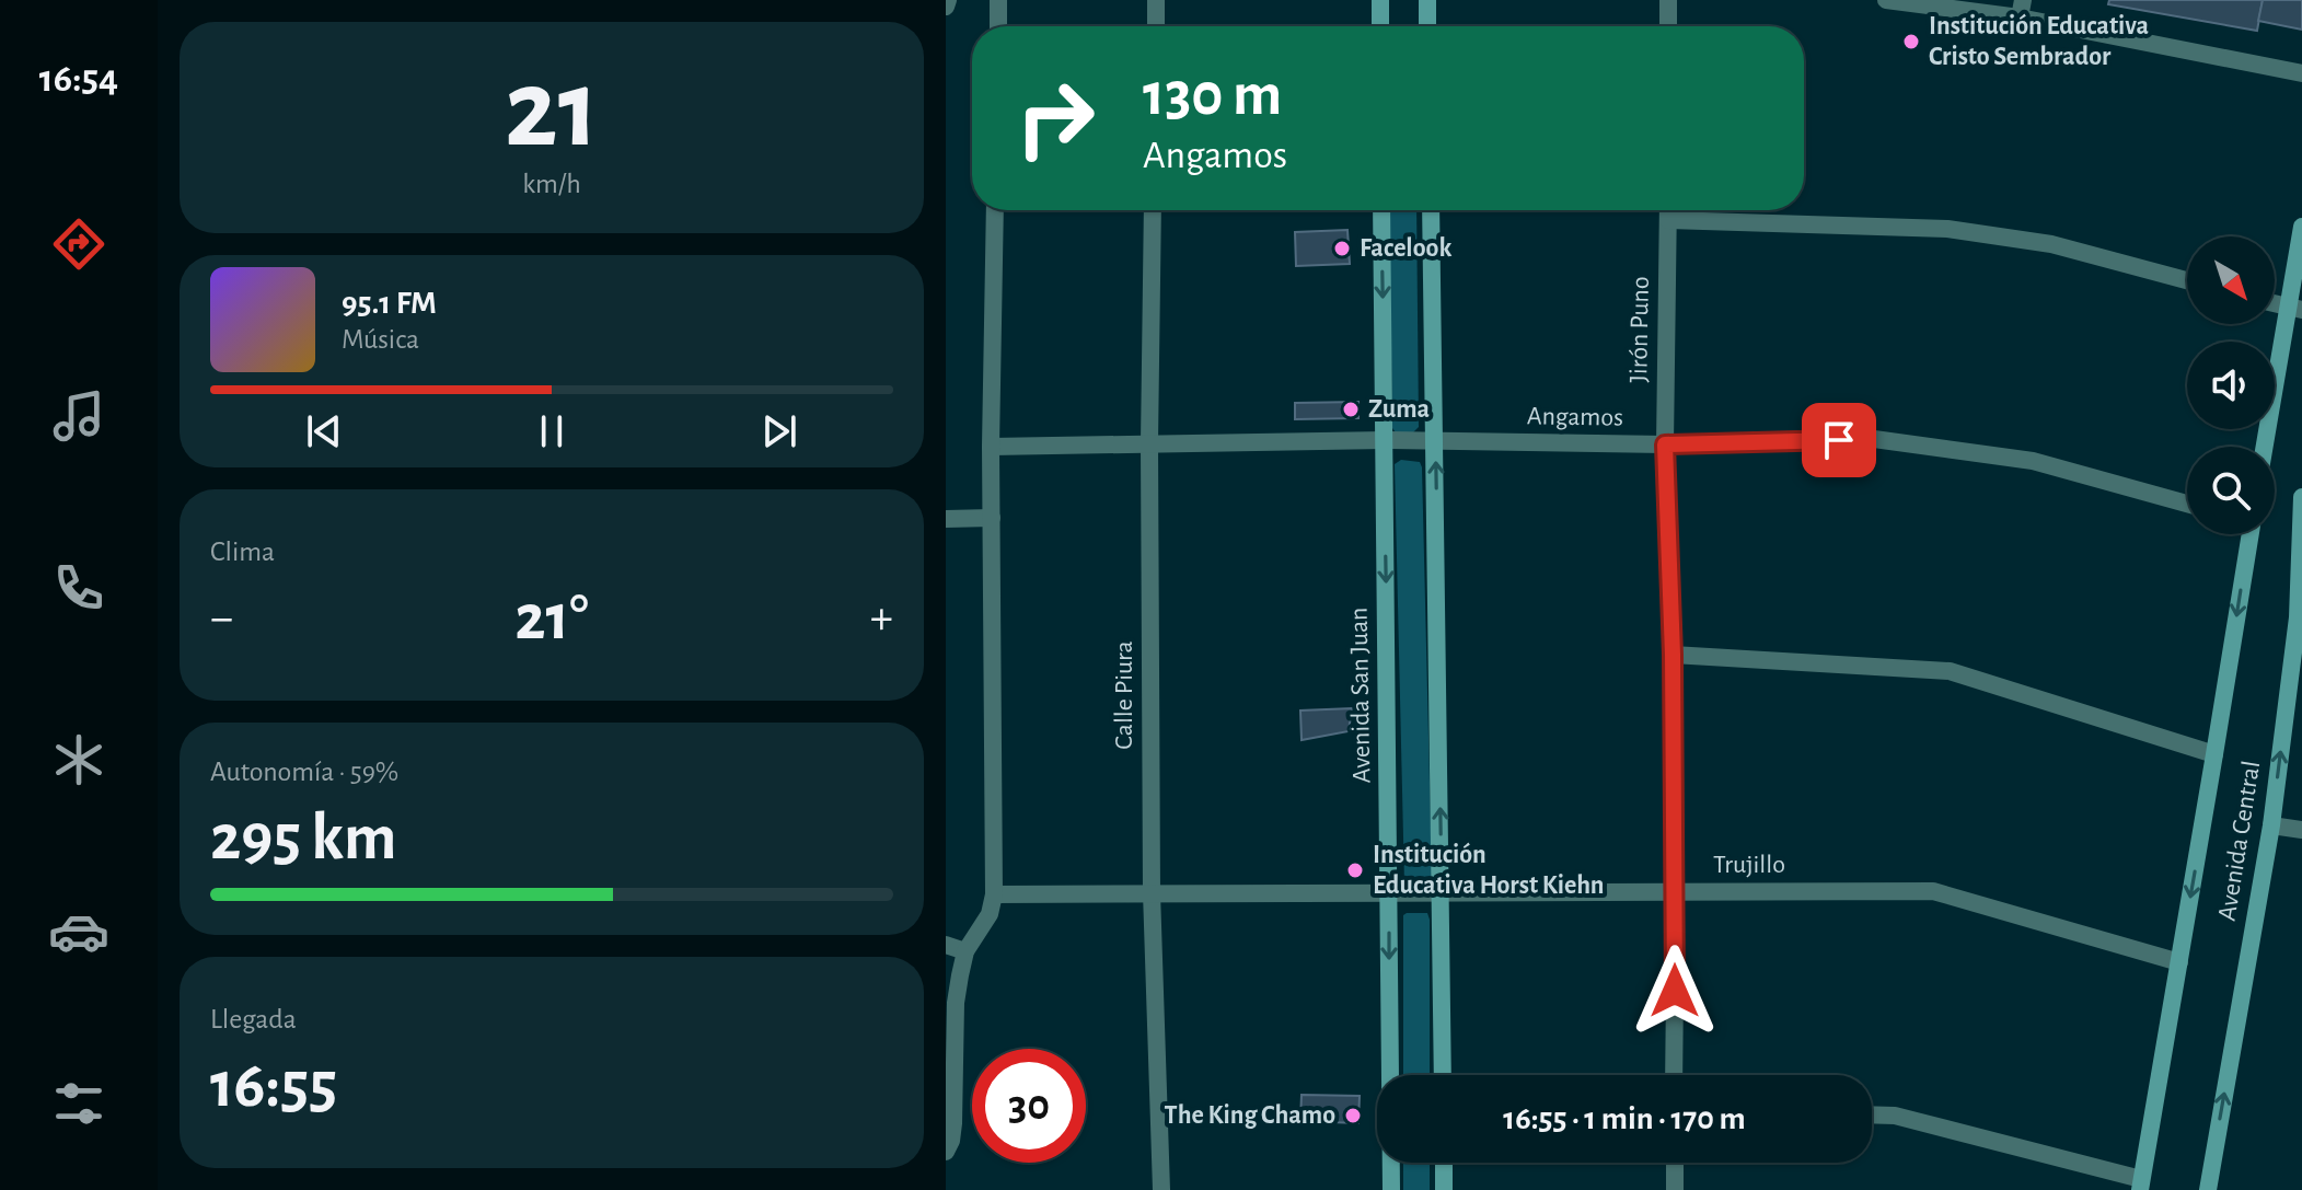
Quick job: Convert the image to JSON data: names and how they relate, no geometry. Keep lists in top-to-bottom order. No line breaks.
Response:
{"streets":{"main road":["Avenida San Juan","Avenida Central"],"street":["Jirón Puno","Angamos","Calle Piura","Trujillo"]},"crossings":[["Jirón Puno","Angamos"],["Jirón Puno","Trujillo"],["Angamos","Calle Piura"],["Angamos","Avenida San Juan"],["Calle Piura","Trujillo"],["Avenida San Juan","Trujillo"],["Avenida Central","Trujillo"]],"places":["Institución Educativa Cristo Sembrador","Facelook","Zuma","Institución Educativa Horst Kiehn","The King Chamo"],"north":"bottom right","page":{"tabs":"16:54","tile":[["21","km/h"],"Clima",["Autonomía · 59%","295 km"],["Llegada","16:55"]],"turn":["130 m","Angamos"],"song":["95.1 FM","Música"],"heat":["−","21°","+"],"limit":"30","trip":"16:55 · 1 min · 170 m"}}
